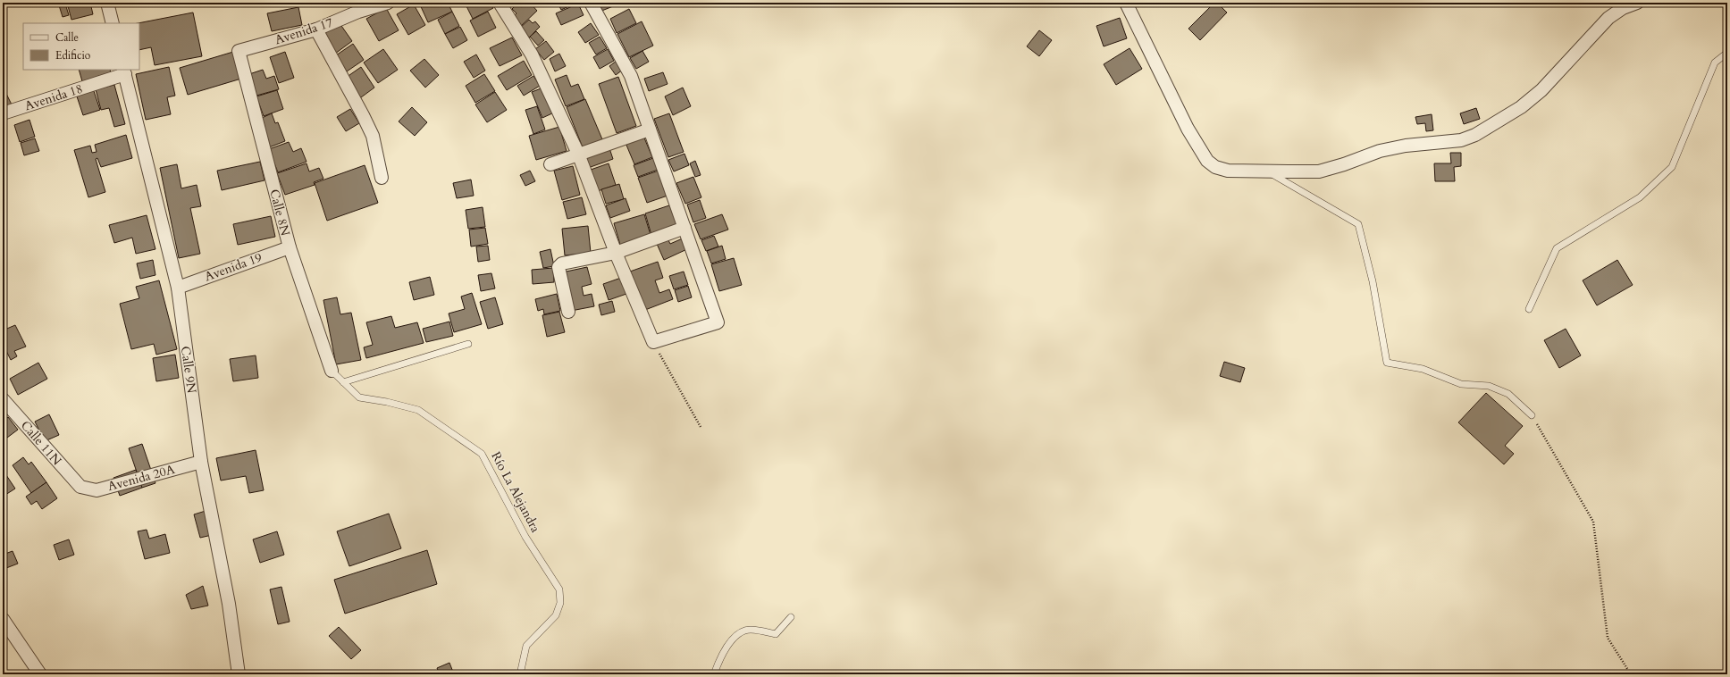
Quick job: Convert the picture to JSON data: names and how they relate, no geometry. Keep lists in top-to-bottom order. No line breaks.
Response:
{"streets":{"street":["Avenida 17","Avenida 18","Calle 8N","Avenida 19","Calle 9N","Calle 11N","Avenida 20A"],"lane":["Río La Alejandra"]},"crossings":[["Avenida 17","Calle 8N"],["Avenida 18","Calle 9N"],["Calle 8N","Avenida 19"],["Calle 8N","Río La Alejandra"],["Avenida 19","Calle 9N"],["Calle 9N","Avenida 20A"],["Calle 11N","Avenida 20A"]],"legend":["Calle","Edificio"]}
